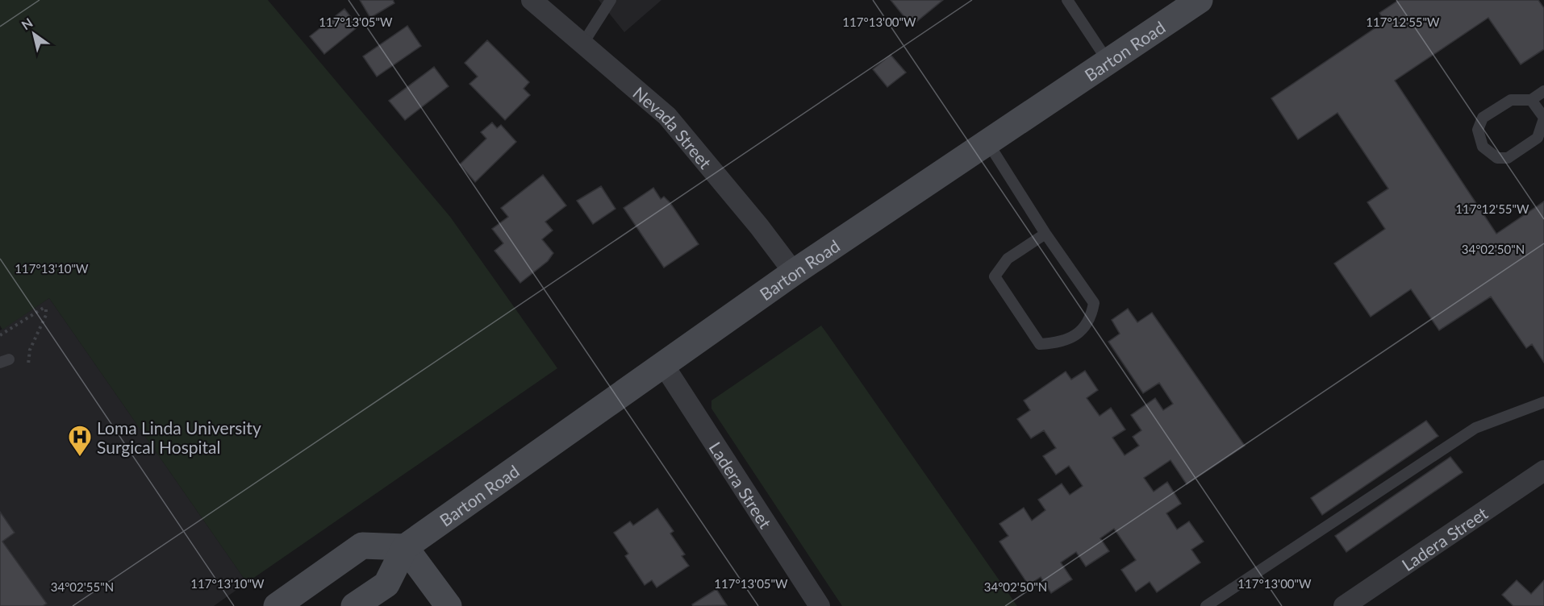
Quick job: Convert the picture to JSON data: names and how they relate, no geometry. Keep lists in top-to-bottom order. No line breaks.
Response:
{"streets":{"main road":["Barton Road"],"street":["Nevada Street","Ladera Street"]},"crossings":[["Barton Road","Nevada Street"],["Barton Road","Ladera Street"]],"places":{"hospital":["Loma Linda University Surgical Hospital"]},"north":"top left","coordinates":["117°13'05\"W","117°13'00\"W","117°12'55\"W","34°02'50\"N","117°13'10\"W","34°02'55\"N"]}
